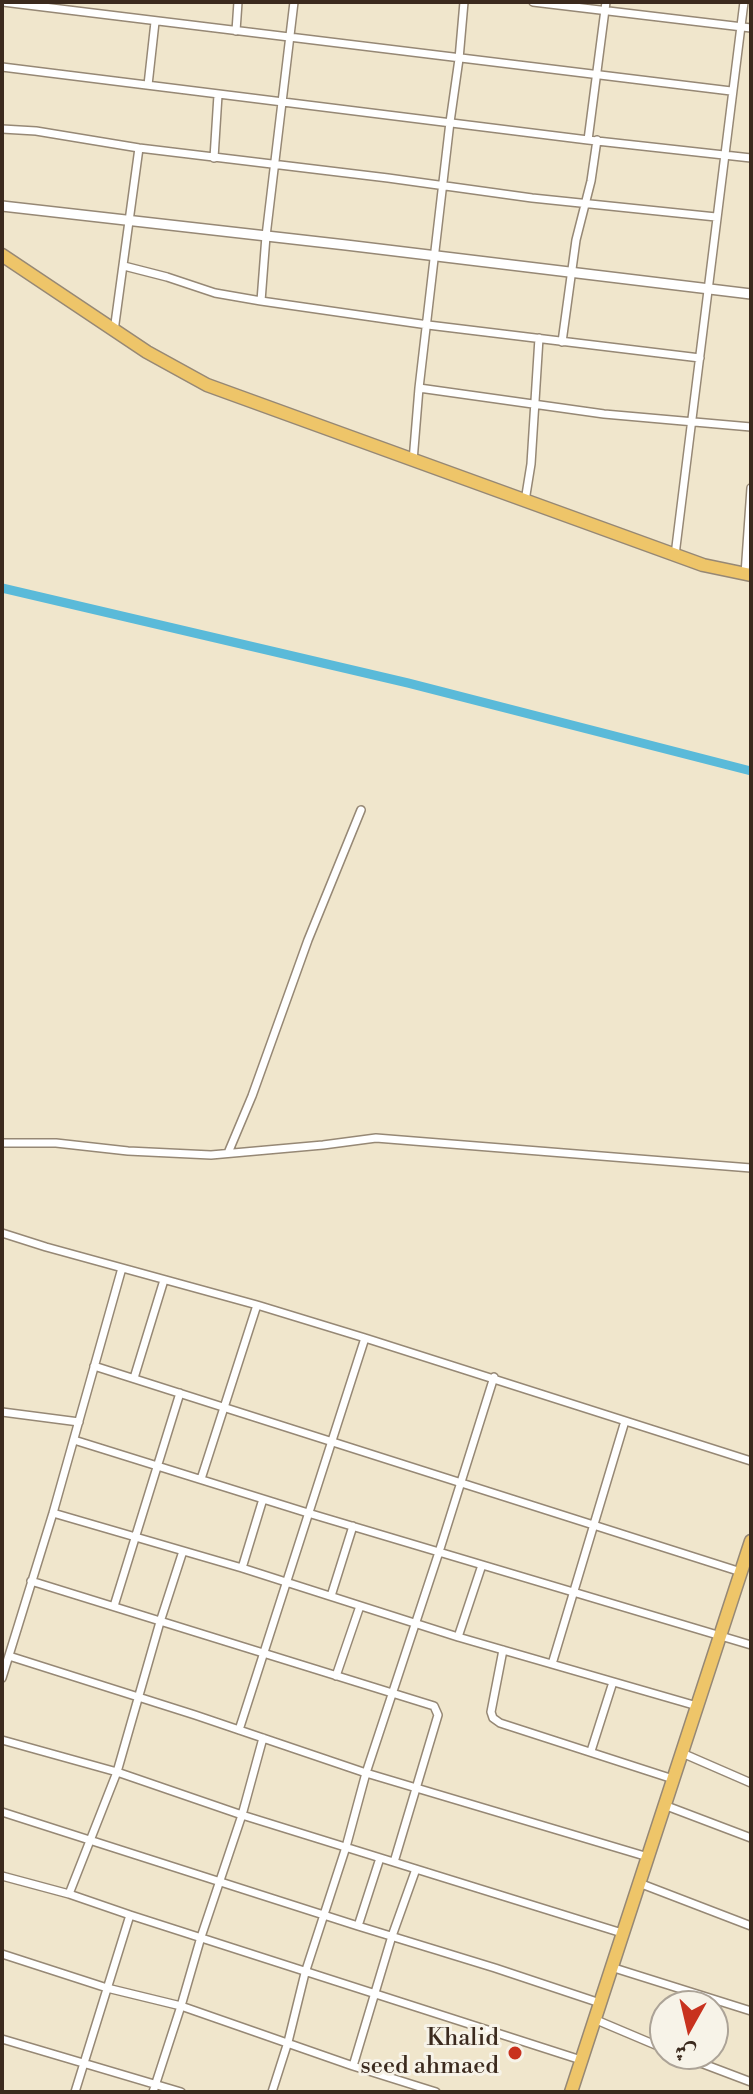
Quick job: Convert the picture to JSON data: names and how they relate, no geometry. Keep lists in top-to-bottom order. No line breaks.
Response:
{"places":["Khalid seed ahmaed"],"north":"bottom"}
